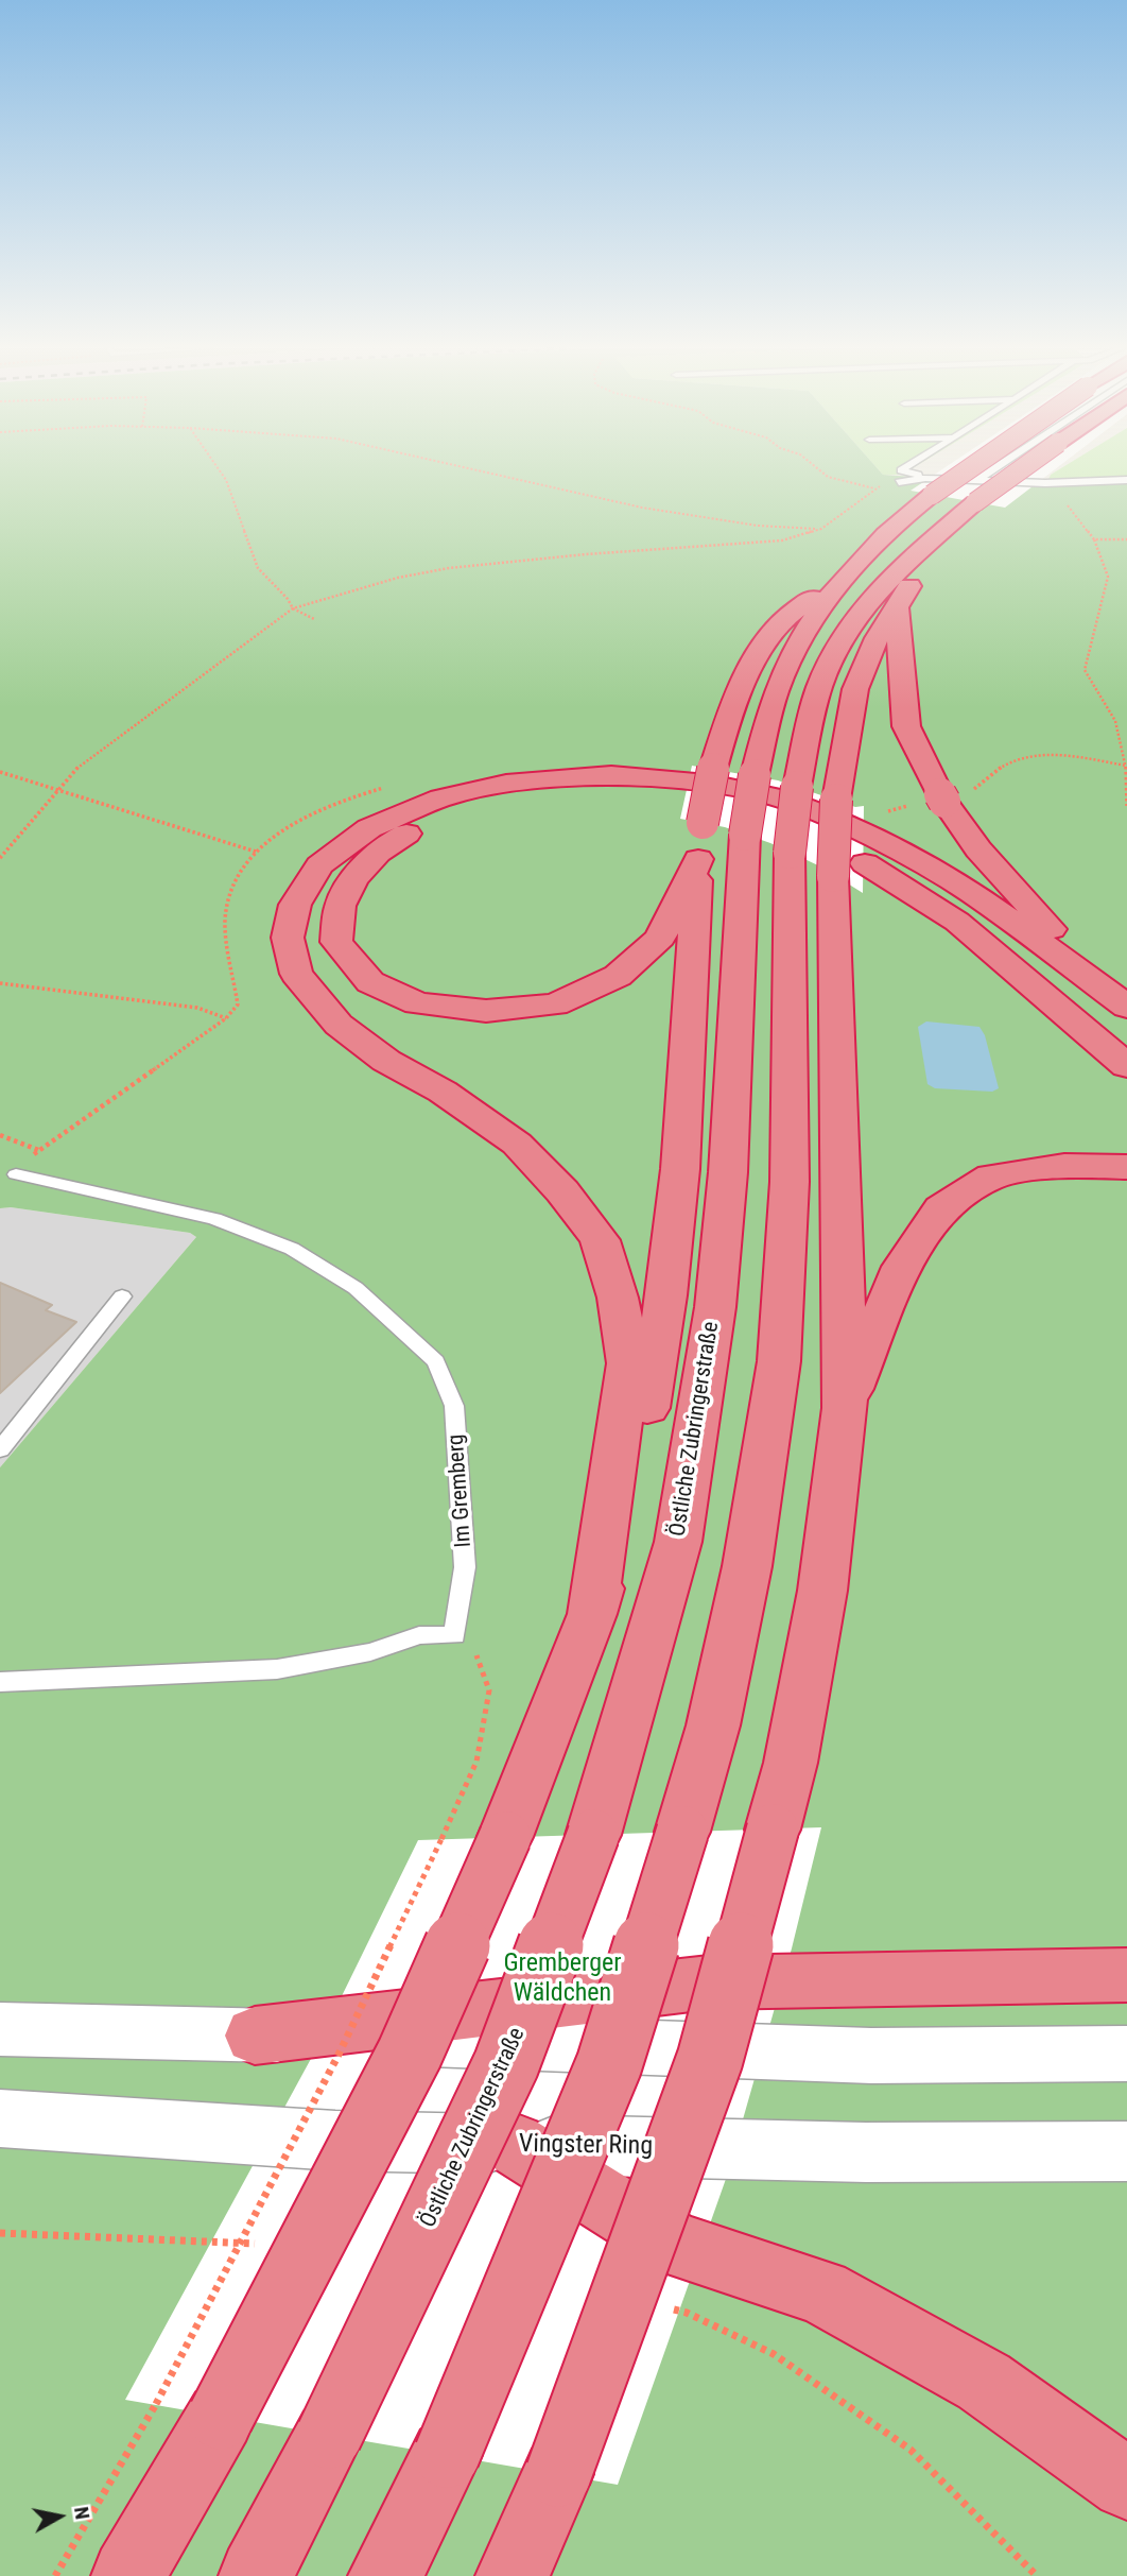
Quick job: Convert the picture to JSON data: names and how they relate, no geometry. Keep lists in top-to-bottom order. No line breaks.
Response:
{"streets":{"highway":["Östliche Zubringerstraße"],"street":["Vingster Ring"],"lane":["Im Gremberg"]},"parks":["Gremberger Wäldchen"],"north":"right"}
